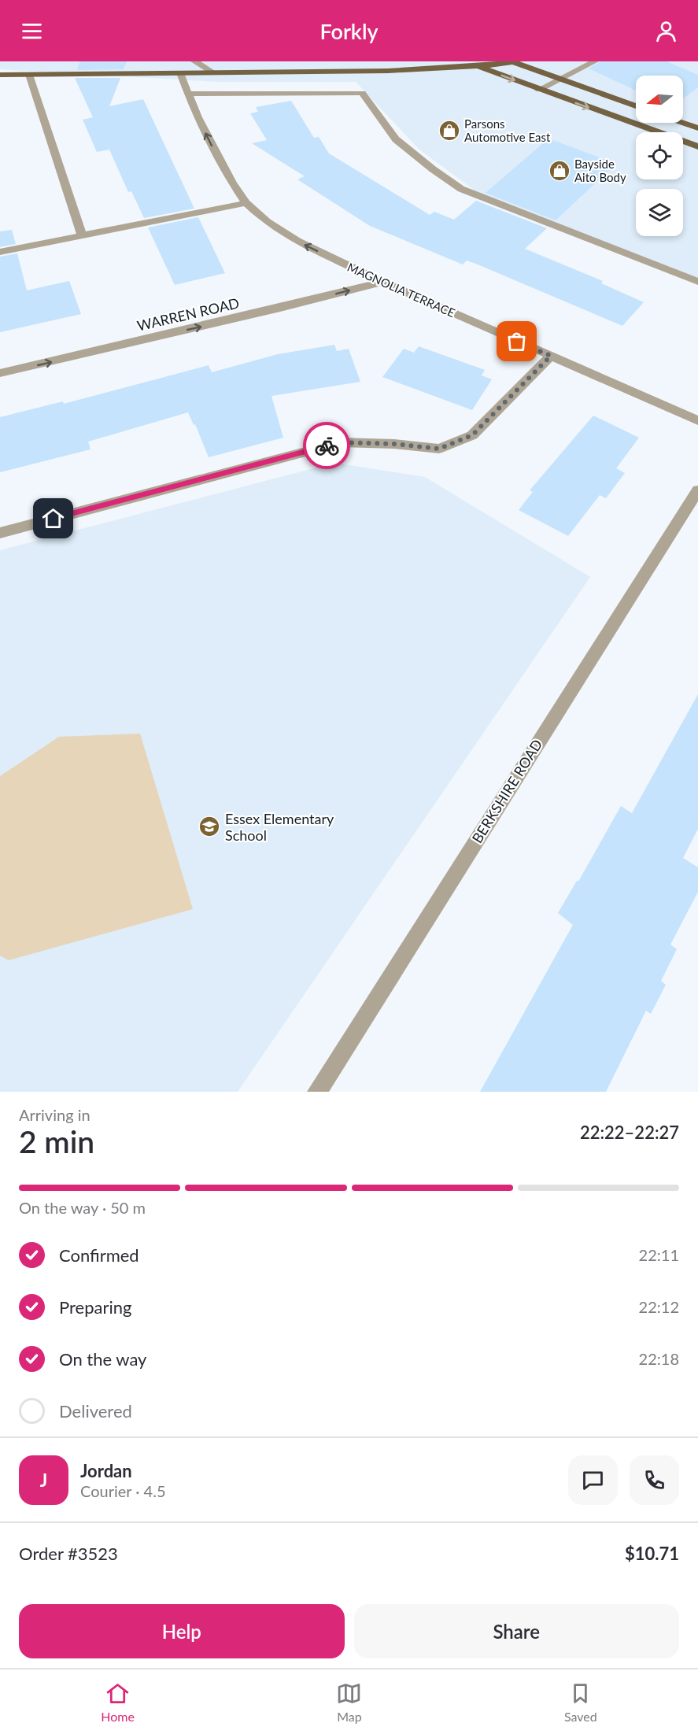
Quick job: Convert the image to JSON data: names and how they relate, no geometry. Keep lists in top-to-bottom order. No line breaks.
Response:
{"streets":{"street":["MAGNOLIA TERRACE","WARREN ROAD","BERKSHIRE ROAD"]},"crossings":[["MAGNOLIA TERRACE","WARREN ROAD"]],"one_way":["MAGNOLIA TERRACE"],"places":{"shop":["Parsons Automotive East","Bayside Aito Body"],"school or university":["Essex Elementary School"]},"north":"left","page":{"header":"Forkly","heading":["2 min","Arriving in","22:22–22:27"],"panel":["Jordan","Courier · 4.5","Order #3523","$10.71"],"bar":"On the way · 50 m","list":[["Confirmed","22:11"],["Preparing","22:12"],["On the way","22:18"],"Delivered"],"round":"J","buttons":["Help","Share"],"tabs":["Home","Map","Saved"]}}
